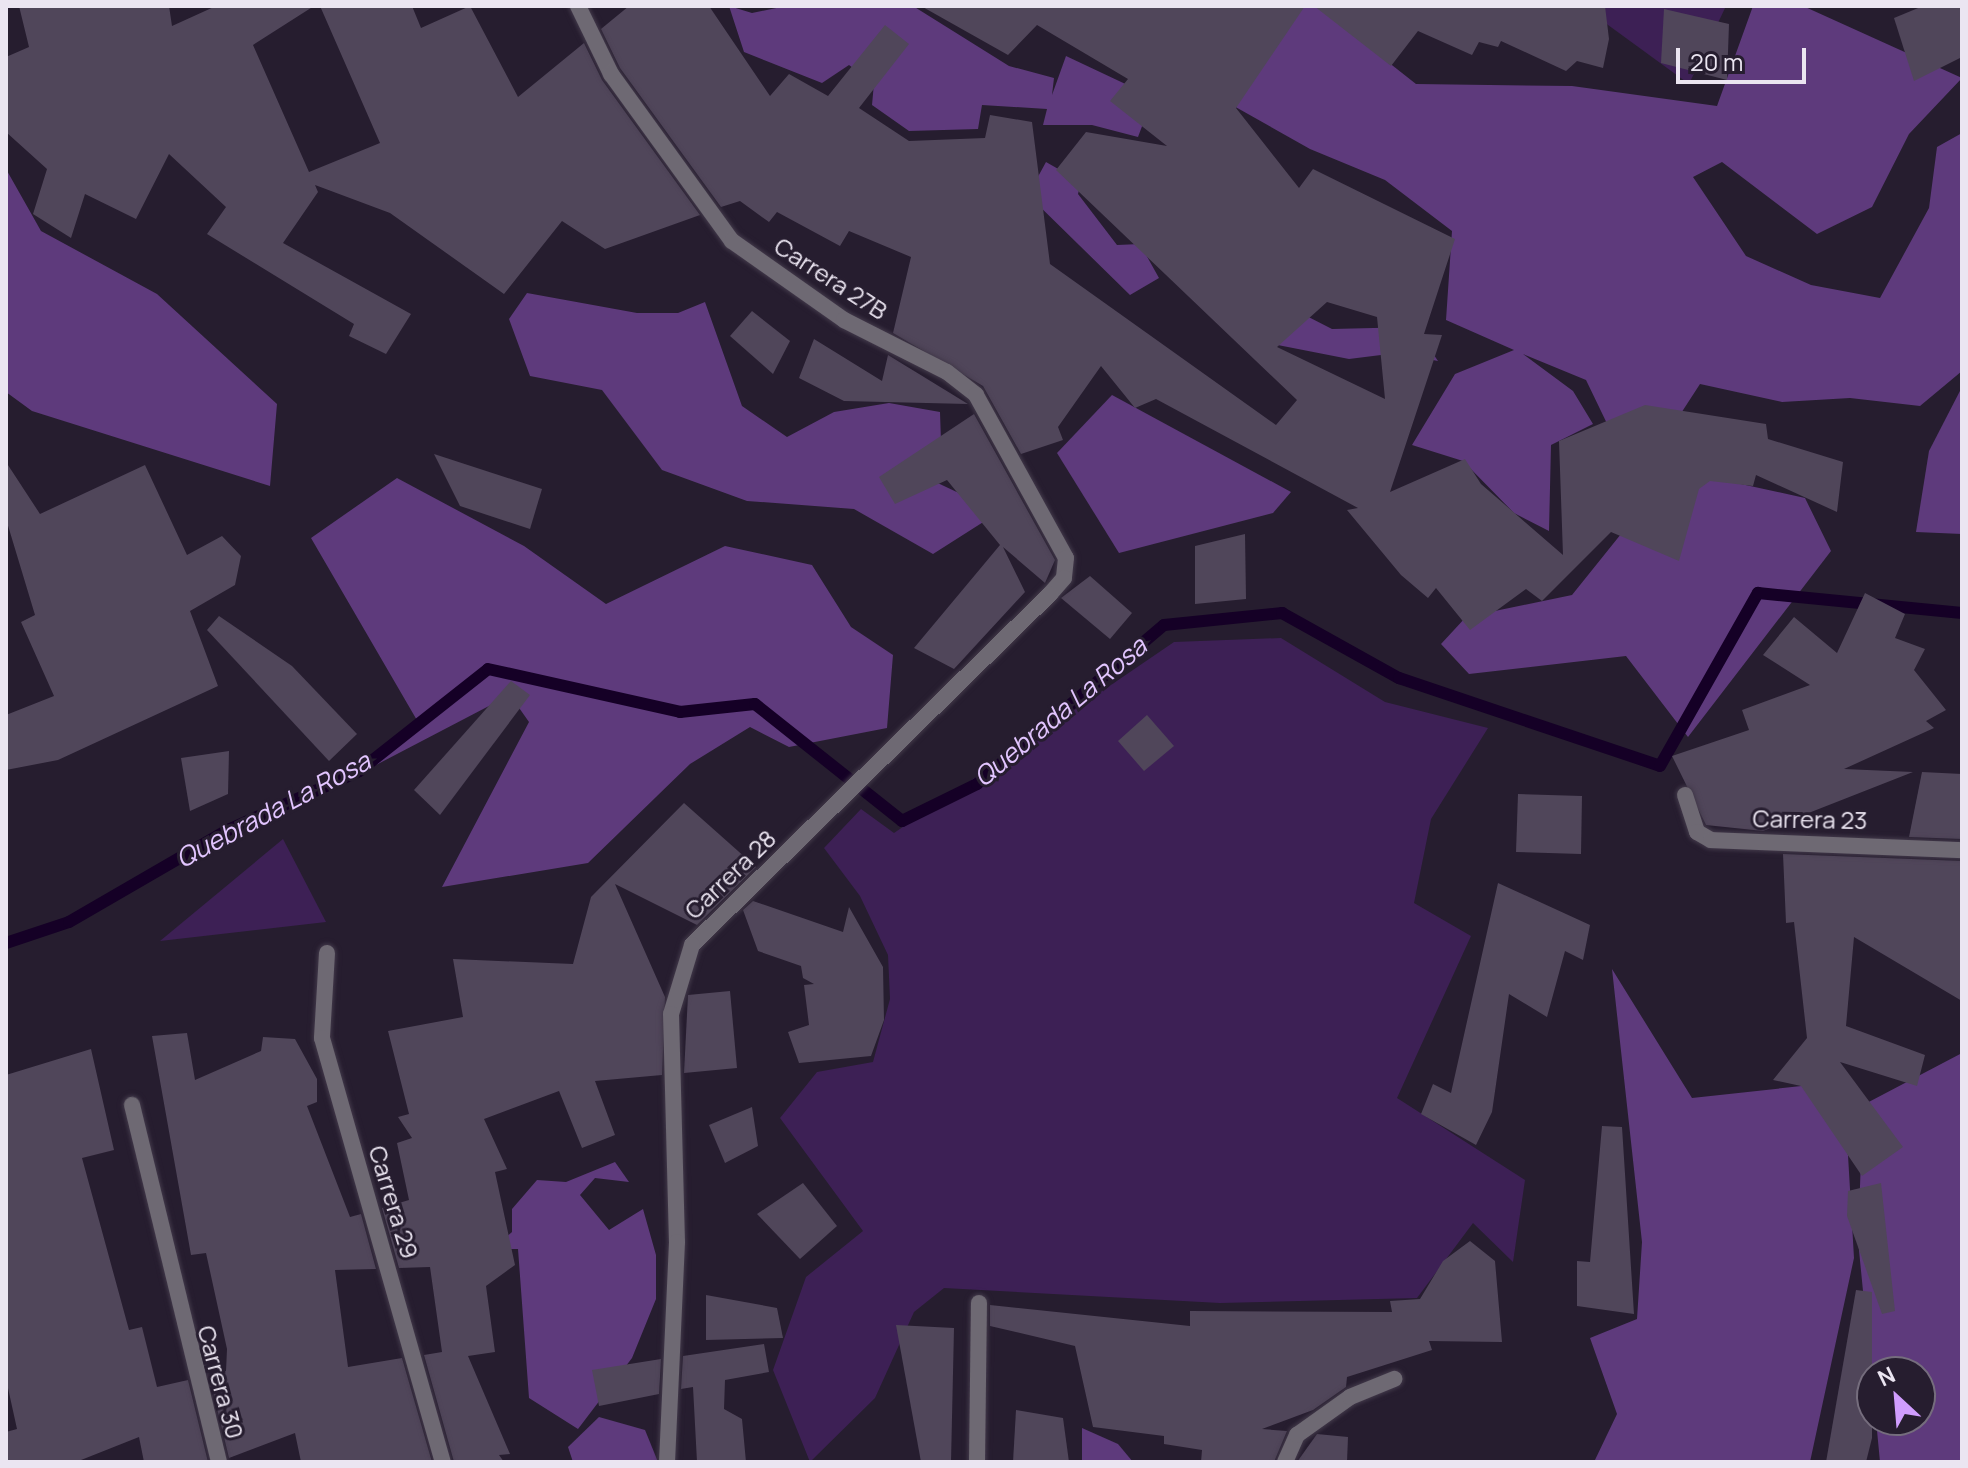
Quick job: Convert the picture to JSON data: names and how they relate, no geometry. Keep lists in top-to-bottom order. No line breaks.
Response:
{"streets":{"street":["Carrera 27B","Carrera 23","Carrera 28","Carrera 29","Carrera 30"]},"crossings":[["Carrera 27B","Carrera 28"]],"water":["Quebrada La Rosa"],"scale_bar":"20 m","north":"top left"}
